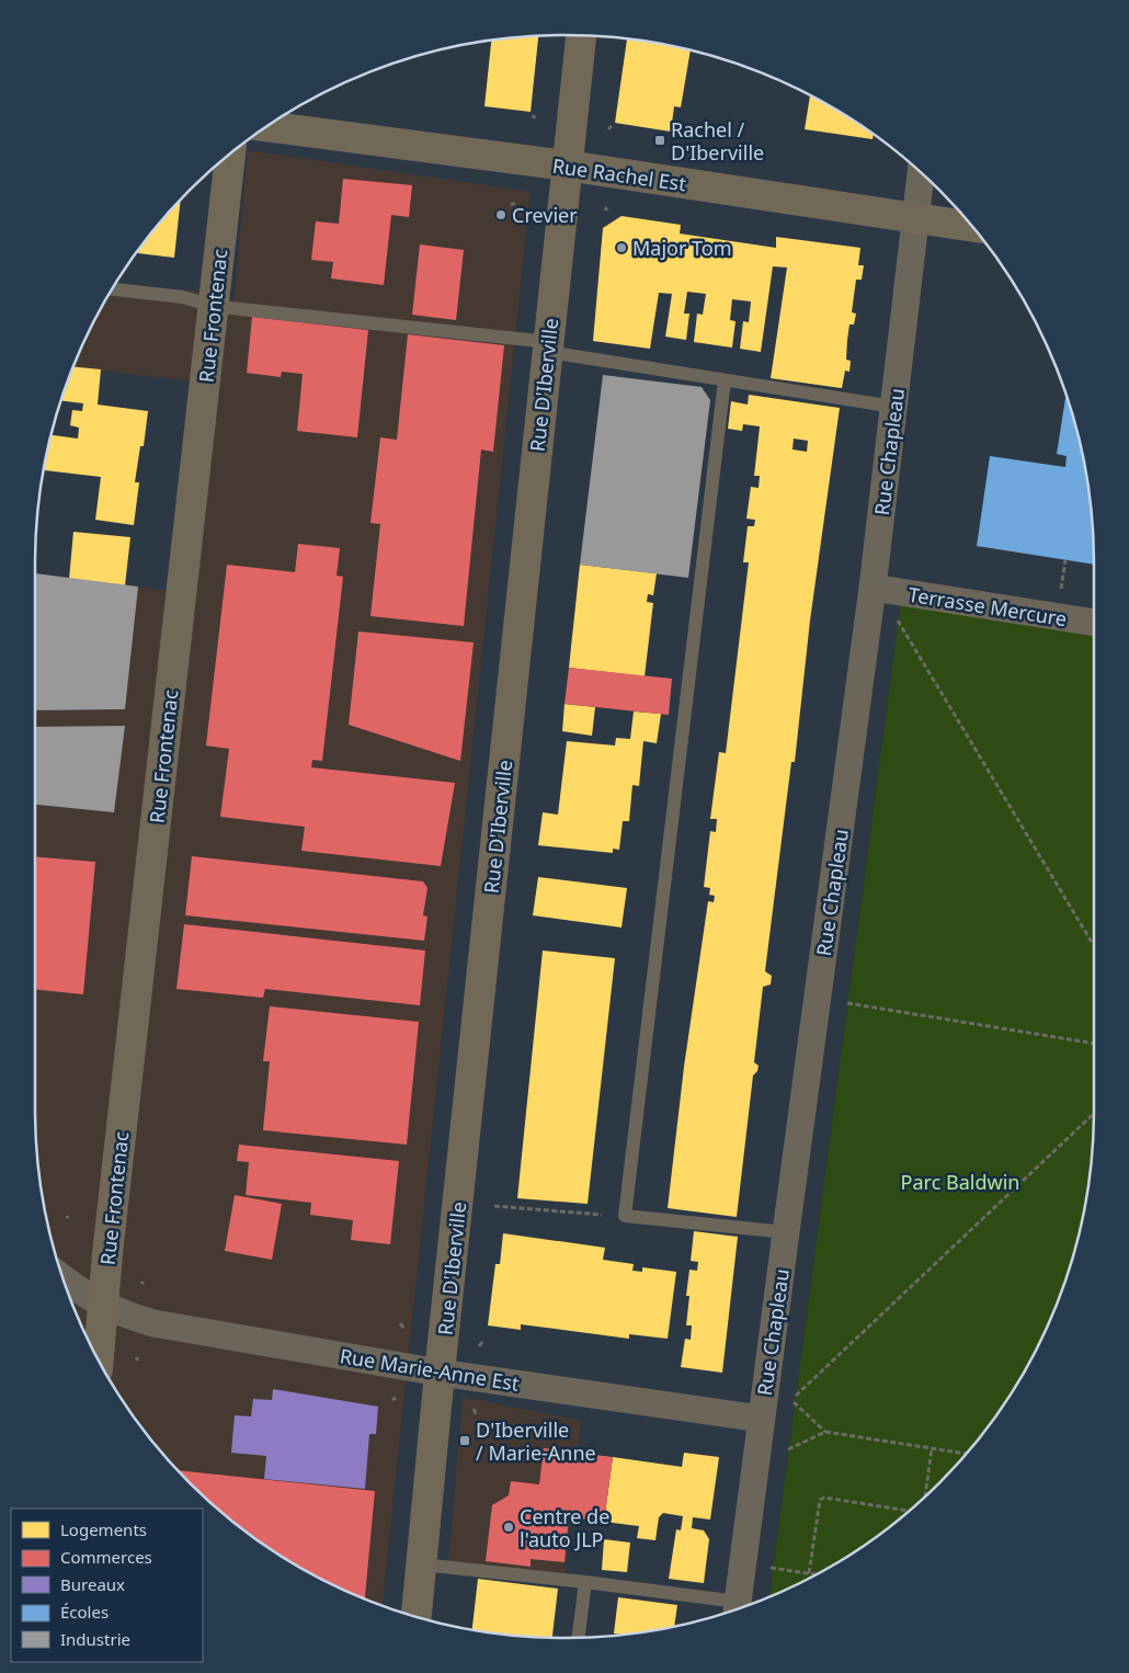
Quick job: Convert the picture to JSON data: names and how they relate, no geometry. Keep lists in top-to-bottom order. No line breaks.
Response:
{"streets":{"main road":["Rue Rachel Est","Rue Frontenac","Rue D'Iberville"],"street":["Rue Chapleau","Terrasse Mercure","Rue Marie-Anne Est"]},"crossings":[["Rue Rachel Est","Rue D'Iberville"],["Rue Rachel Est","Rue Chapleau"],["Rue Frontenac","Rue Marie-Anne Est"],["Rue D'Iberville","Rue Marie-Anne Est"],["Rue Chapleau","Terrasse Mercure"],["Rue Chapleau","Rue Marie-Anne Est"]],"parks":["Parc Baldwin"],"places":{"transit":["Rachel / D'Iberville","D'Iberville / Marie-Anne"],"other":["Crevier","Major Tom","Centre de l'auto JLP"]},"legend":["Logements","Commerces","Bureaux","Écoles","Industrie"]}
